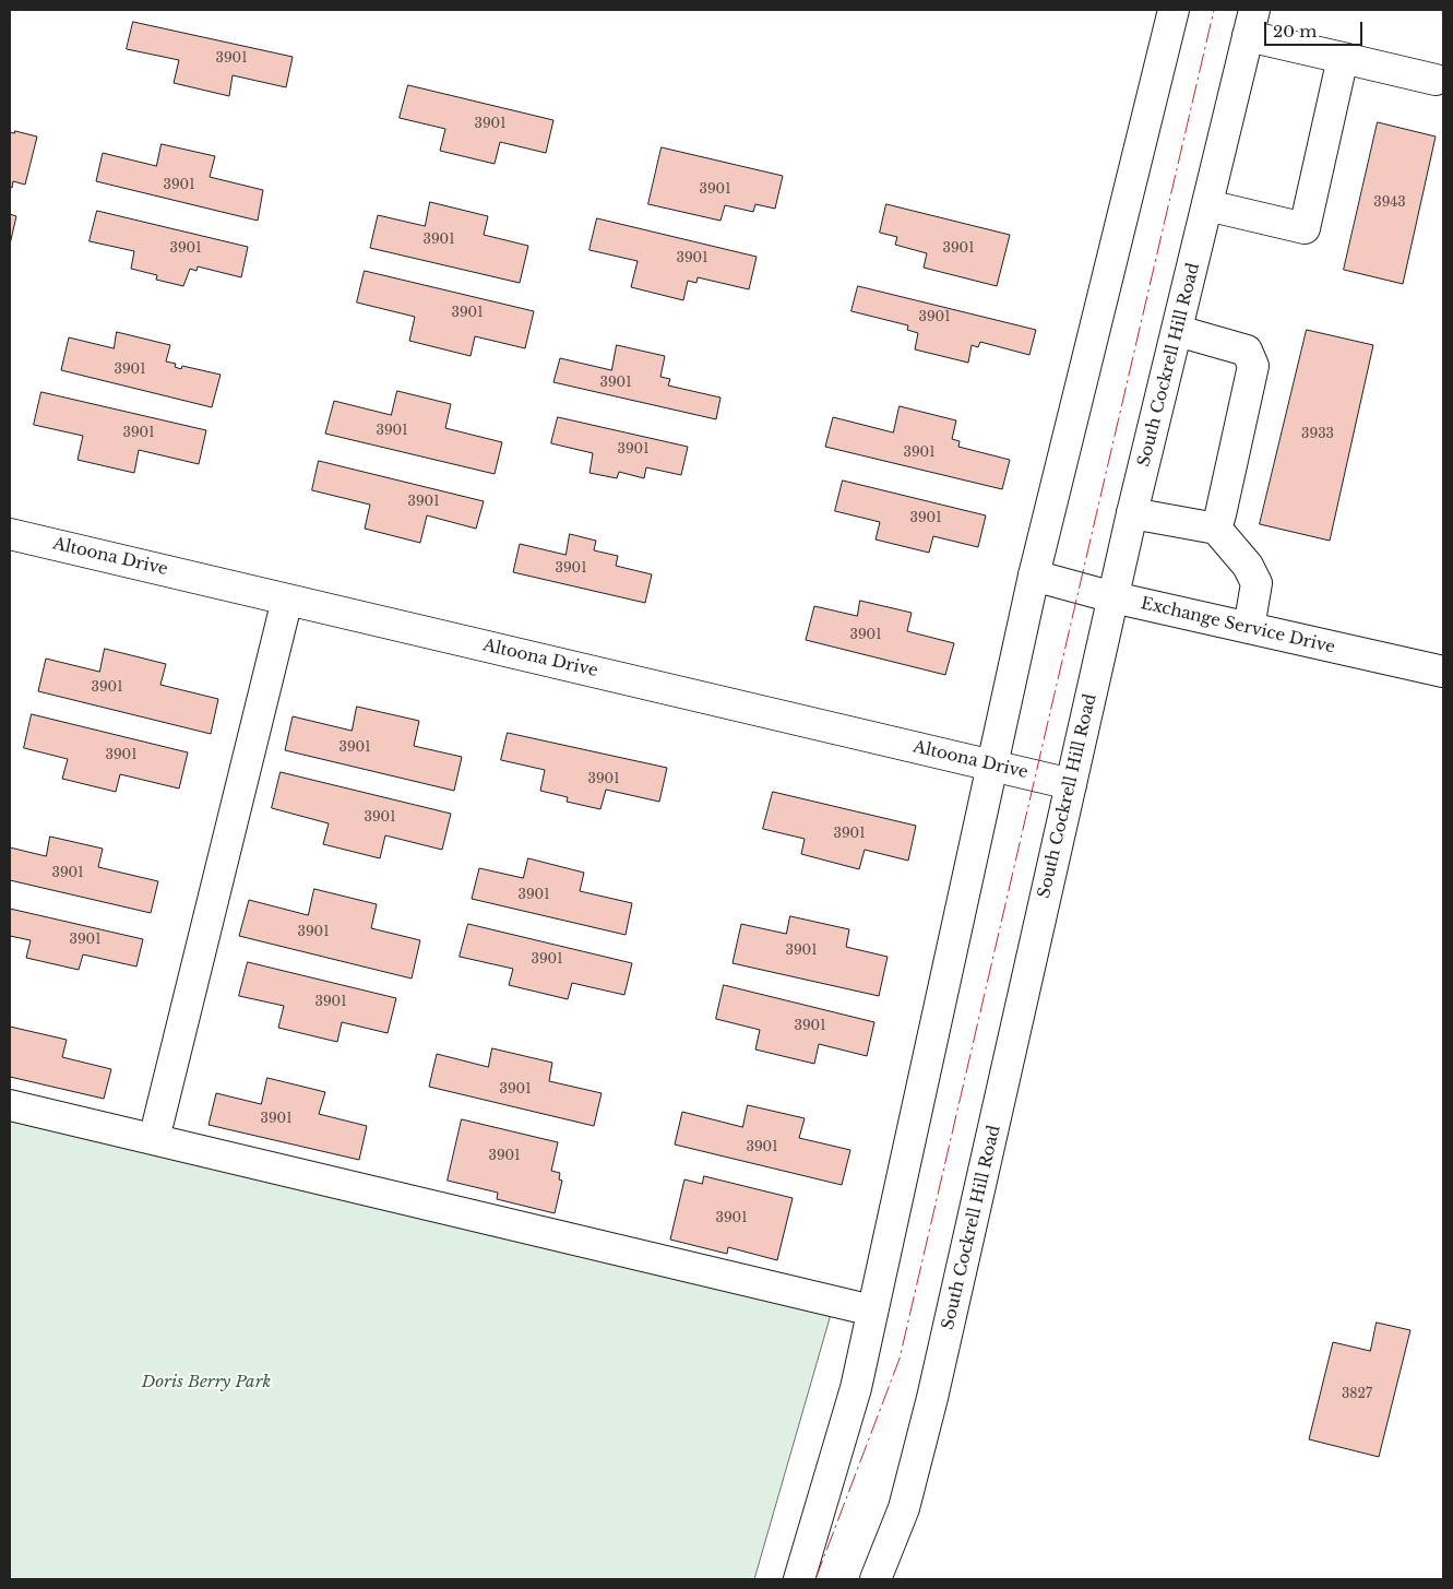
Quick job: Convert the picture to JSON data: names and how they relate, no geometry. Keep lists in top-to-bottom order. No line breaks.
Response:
{"streets":{"main road":["South Cockrell Hill Road","Altoona Drive","Exchange Service Drive"]},"crossings":[["South Cockrell Hill Road","Altoona Drive"],["South Cockrell Hill Road","Exchange Service Drive"]],"parks":["Doris Berry Park"],"house_numbers":["3901","3901","3901","3901","3943","3901","3901","3901","3901","3901","3901","3901","3901","3901","3901","3933","3901","3901","3901","3901","3901","3901","3901","3901","3901","3901","3901","3901","3901","3901","3901","3901","3901","3901","3901","3901","3901","3901","3901","3901","3901","3827"],"scale_bar":"20 m"}
